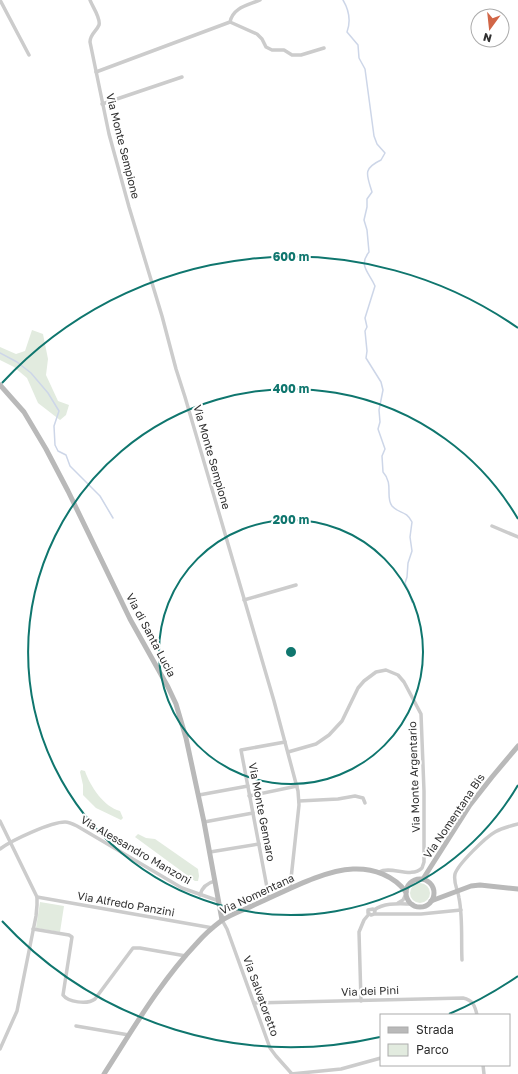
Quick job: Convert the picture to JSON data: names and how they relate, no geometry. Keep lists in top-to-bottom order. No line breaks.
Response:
{"streets":{"street":["Via Monte Sempione","Via di Santa Lucia","Via Monte Argentario","Via Monte Gennaro","Via Nomentana Bis","Via Alessandro Manzoni","Via Nomentana","Via Alfredo Panzini","Via dei Pini","Via Salvatoretto"]},"crossings":[["Via Monte Sempione","Via Monte Argentario"],["Via Monte Sempione","Via Monte Gennaro"],["Via Monte Sempione","Via Nomentana"],["Via di Santa Lucia","Via Alessandro Manzoni"],["Via di Santa Lucia","Via Nomentana"],["Via di Santa Lucia","Via Salvatoretto"],["Via Monte Argentario","Via Nomentana"],["Via Monte Gennaro","Via Nomentana"],["Via Nomentana Bis","Via Nomentana"],["Via Nomentana","Via Alfredo Panzini"],["Via Nomentana","Via Salvatoretto"],["Via dei Pini","Via Salvatoretto"]],"legend":["Strada","Parco"],"north":"bottom","rings":["600 m","400 m","200 m"]}
